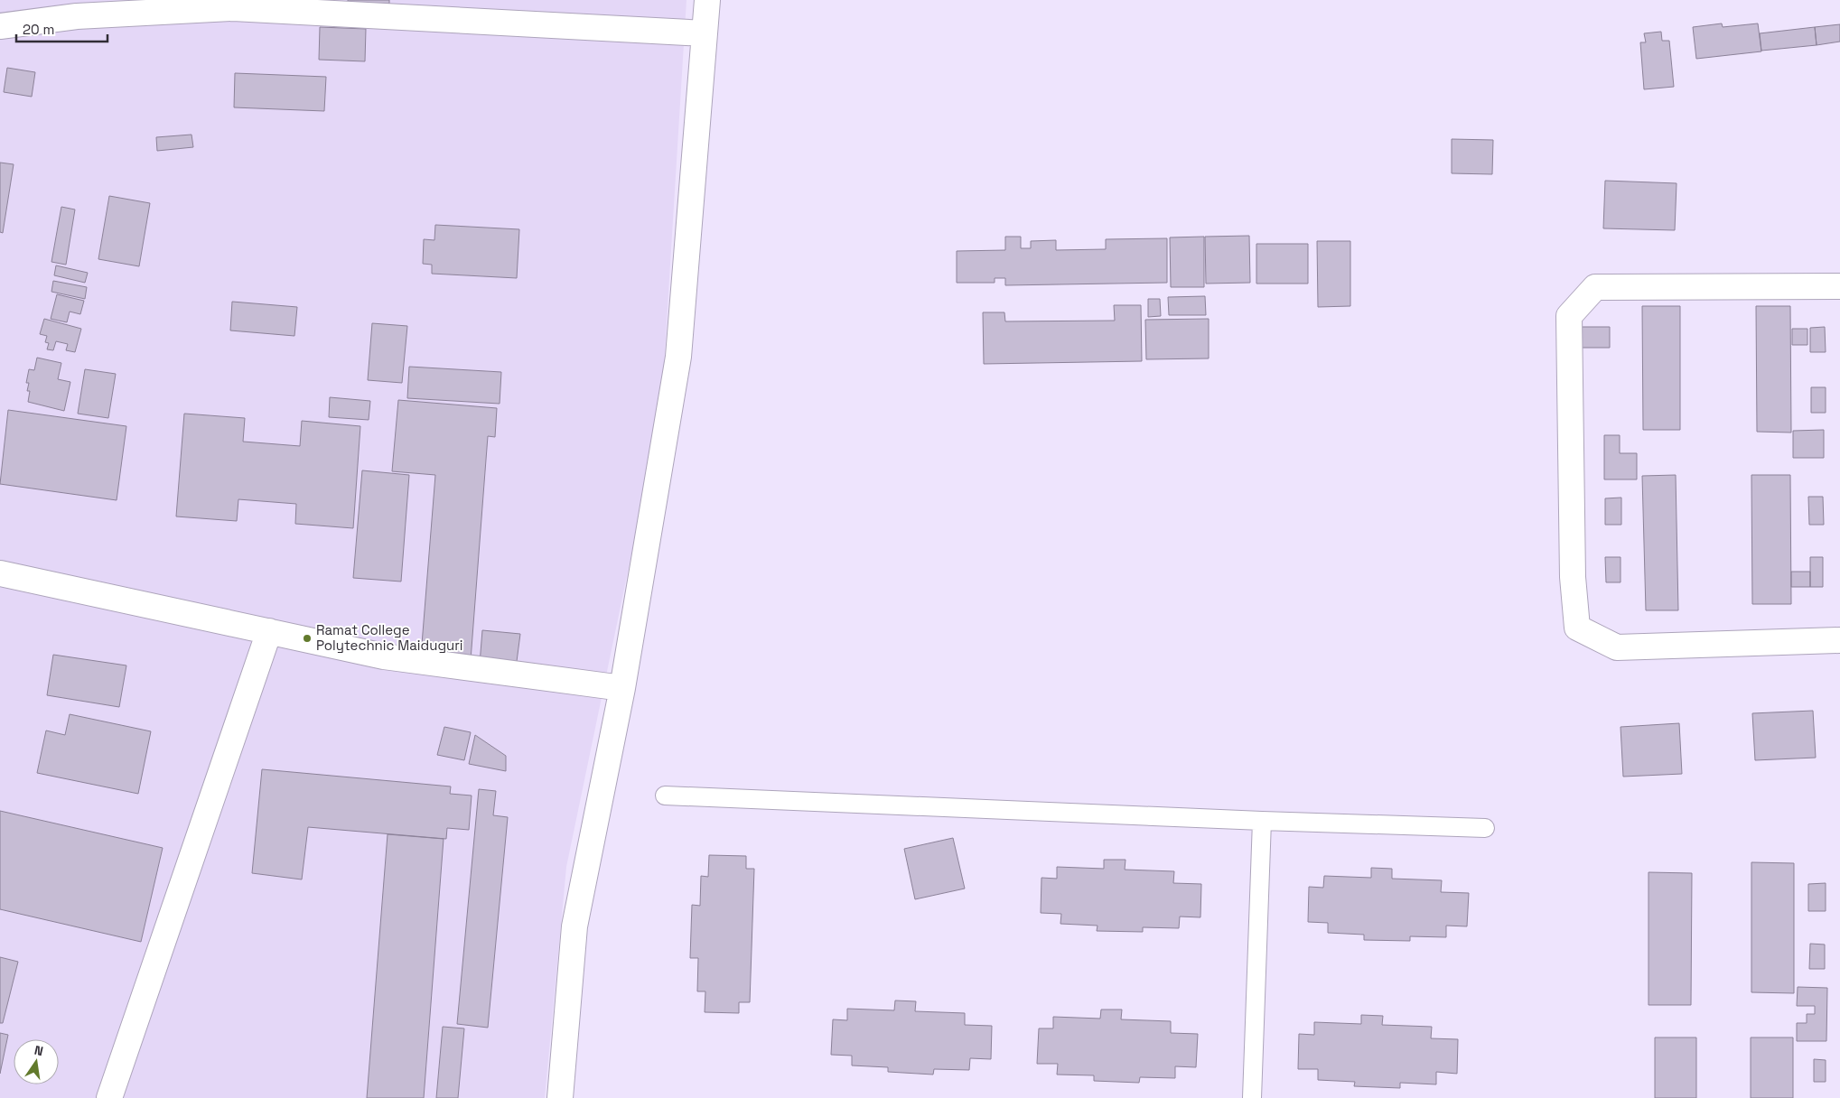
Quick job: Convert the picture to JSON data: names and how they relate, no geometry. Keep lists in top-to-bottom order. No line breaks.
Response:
{"places":["Ramat College Polytechnic Maiduguri"],"scale_bar":"20 m","north":"top"}
